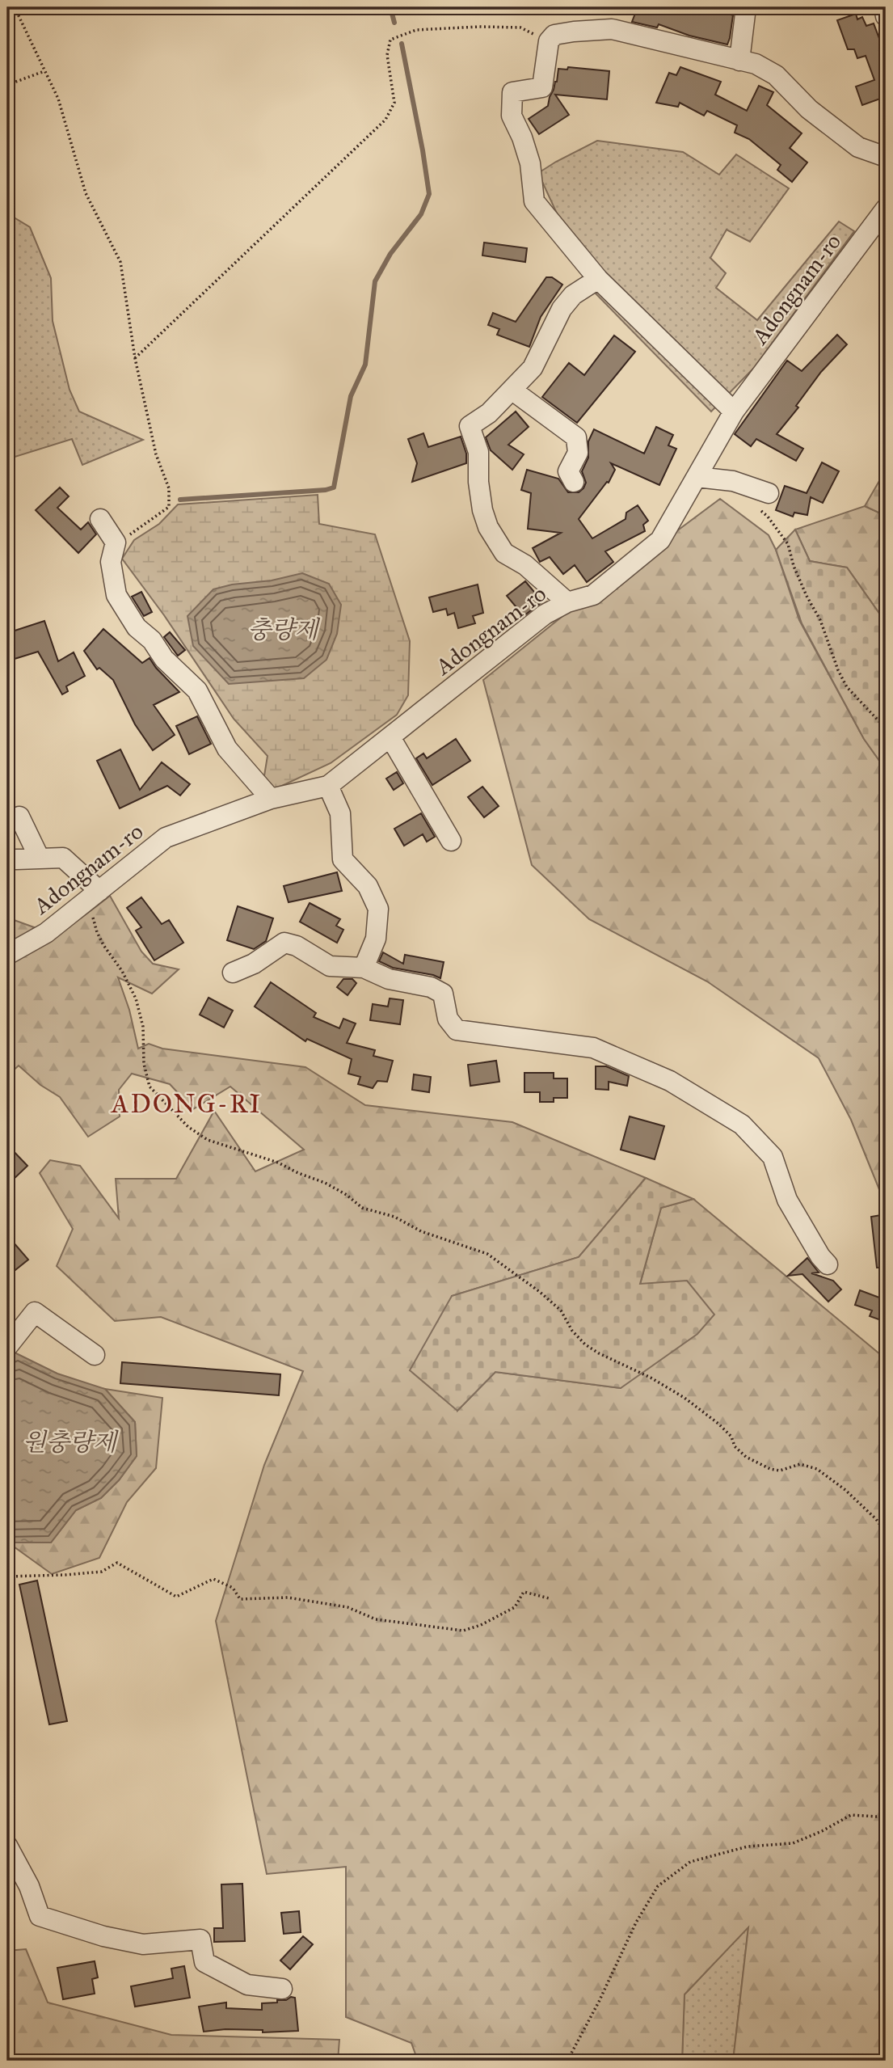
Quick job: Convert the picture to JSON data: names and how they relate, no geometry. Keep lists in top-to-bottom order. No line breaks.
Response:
{"streets":{"street":["Adongnam-ro"]},"districts":["ADONG-RI"],"water":["충량제","원충량제"]}
